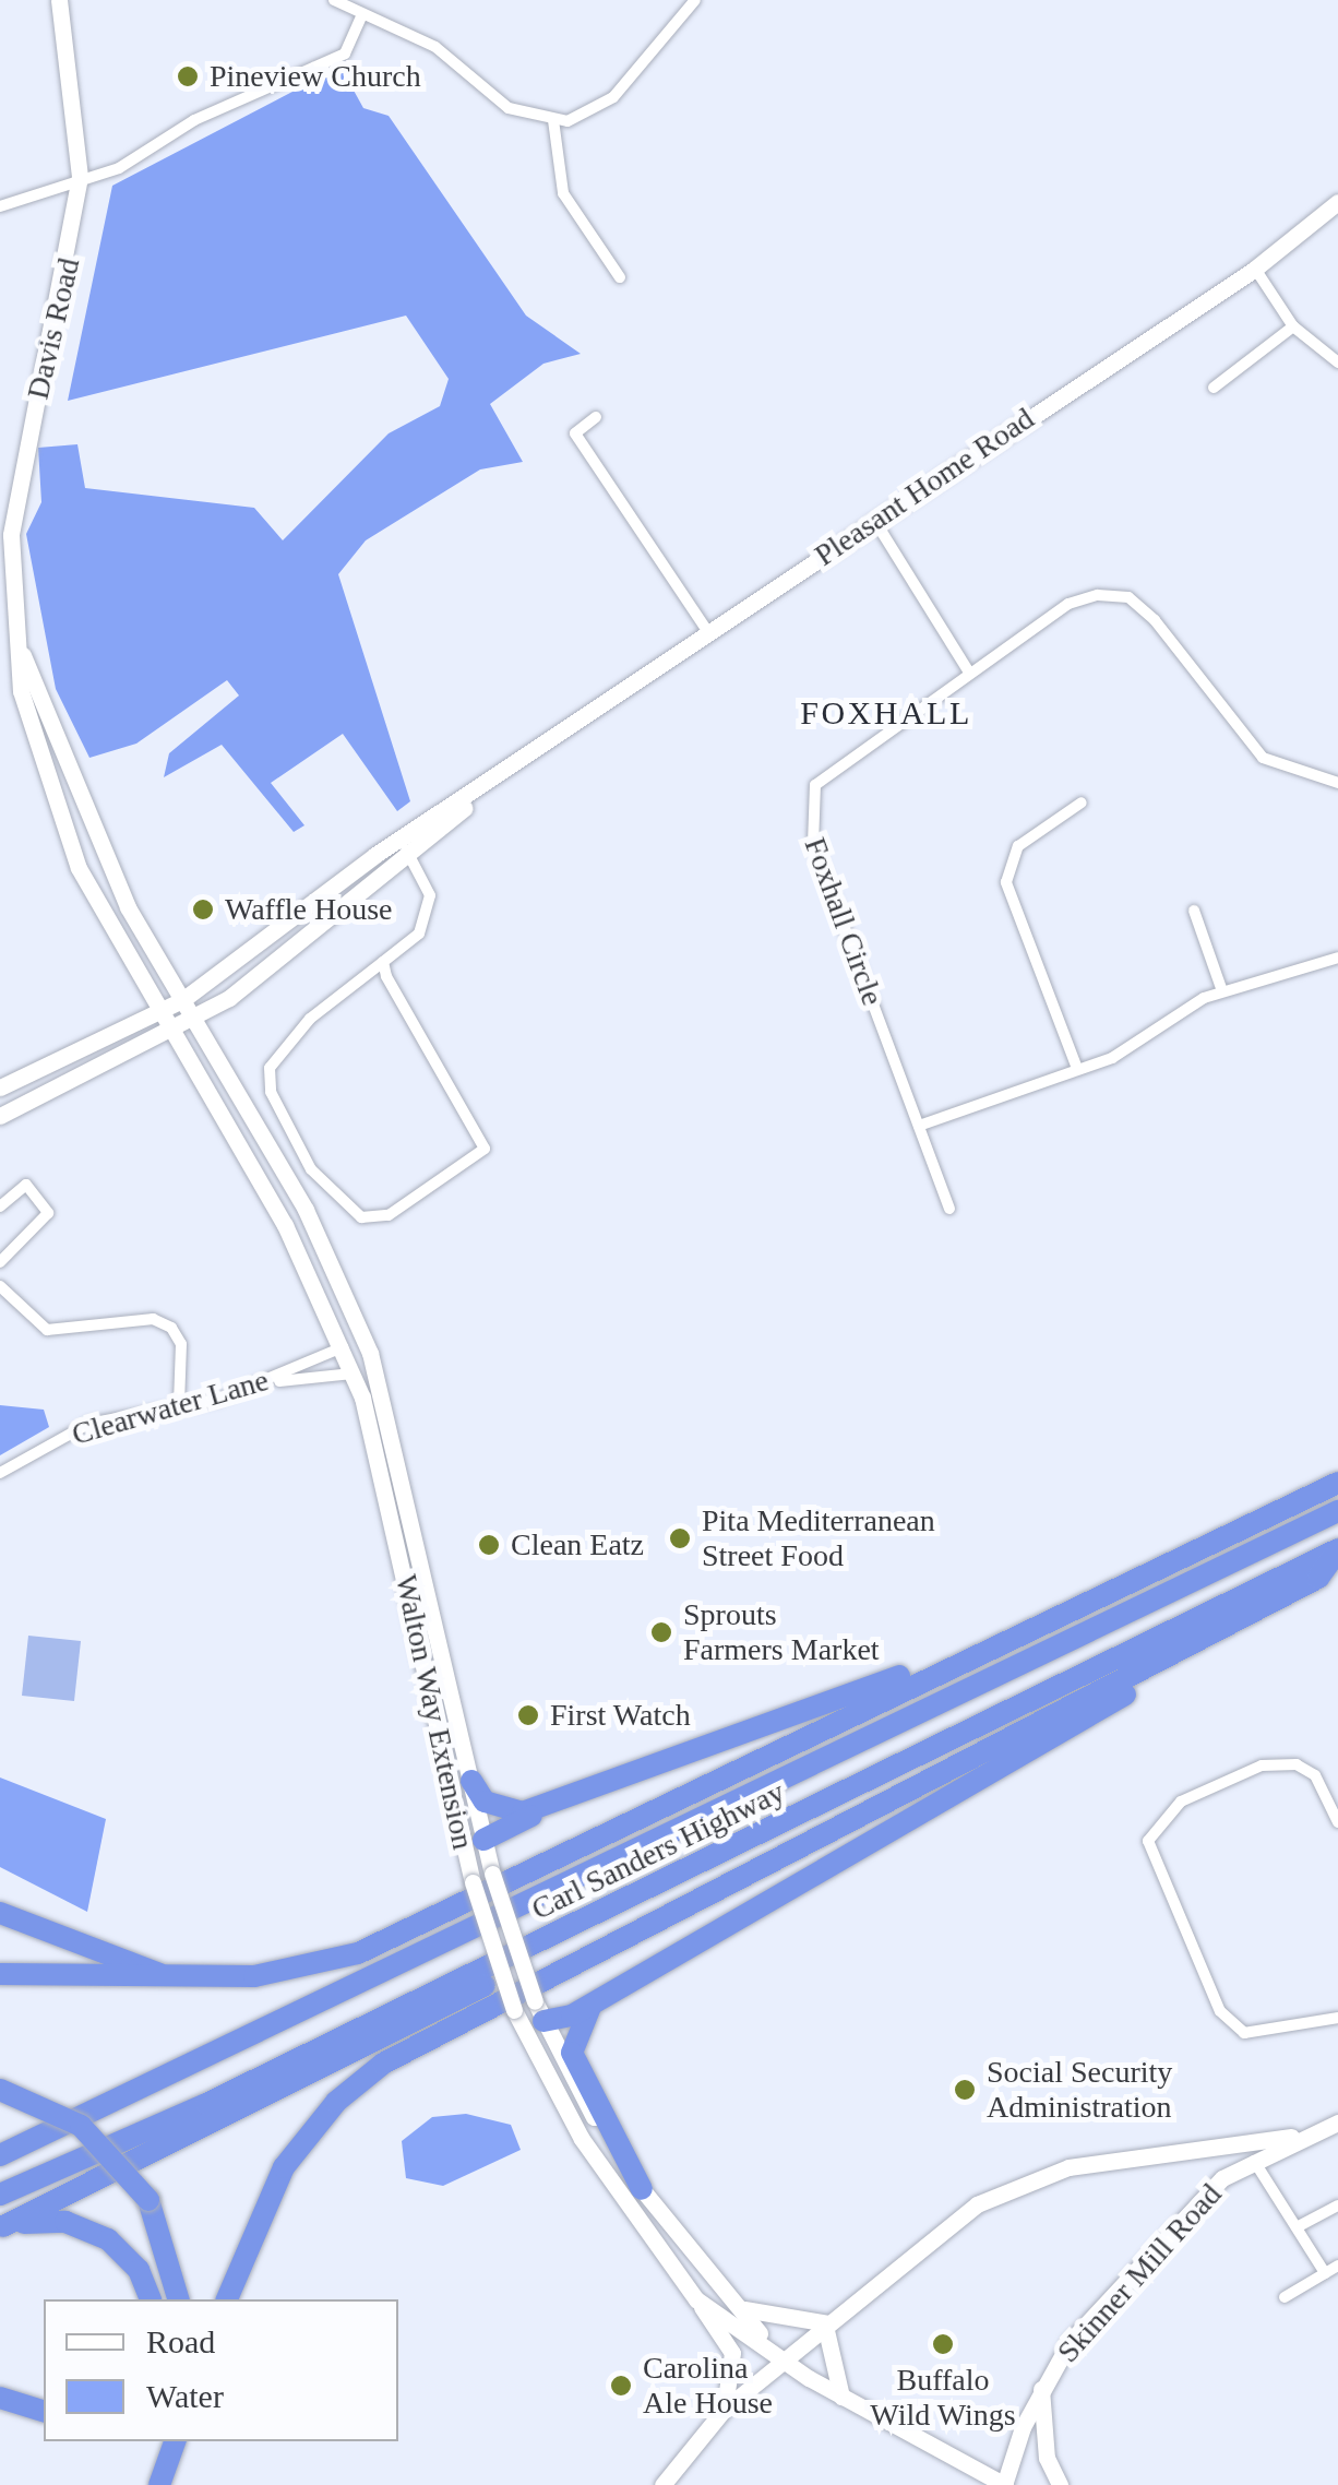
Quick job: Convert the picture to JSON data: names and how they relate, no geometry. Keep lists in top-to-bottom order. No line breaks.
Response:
{"streets":{"highway":["Carl Sanders Highway"],"main road":["Davis Road","Pleasant Home Road","Walton Way Extension","Skinner Mill Road"],"street":["Foxhall Circle","Clearwater Lane"]},"crossings":[["Davis Road","Pleasant Home Road"],["Davis Road","Walton Way Extension"],["Pleasant Home Road","Walton Way Extension"],["Clearwater Lane","Walton Way Extension"],["Walton Way Extension","Skinner Mill Road"]],"districts":["FOXHALL"],"places":["Pineview Church","Waffle House","Pita Mediterranean Street Food","Clean Eatz","Sprouts Farmers Market","First Watch","Social Security Administration","Buffalo Wild Wings","Carolina Ale House"],"legend":["Road","Water"]}
